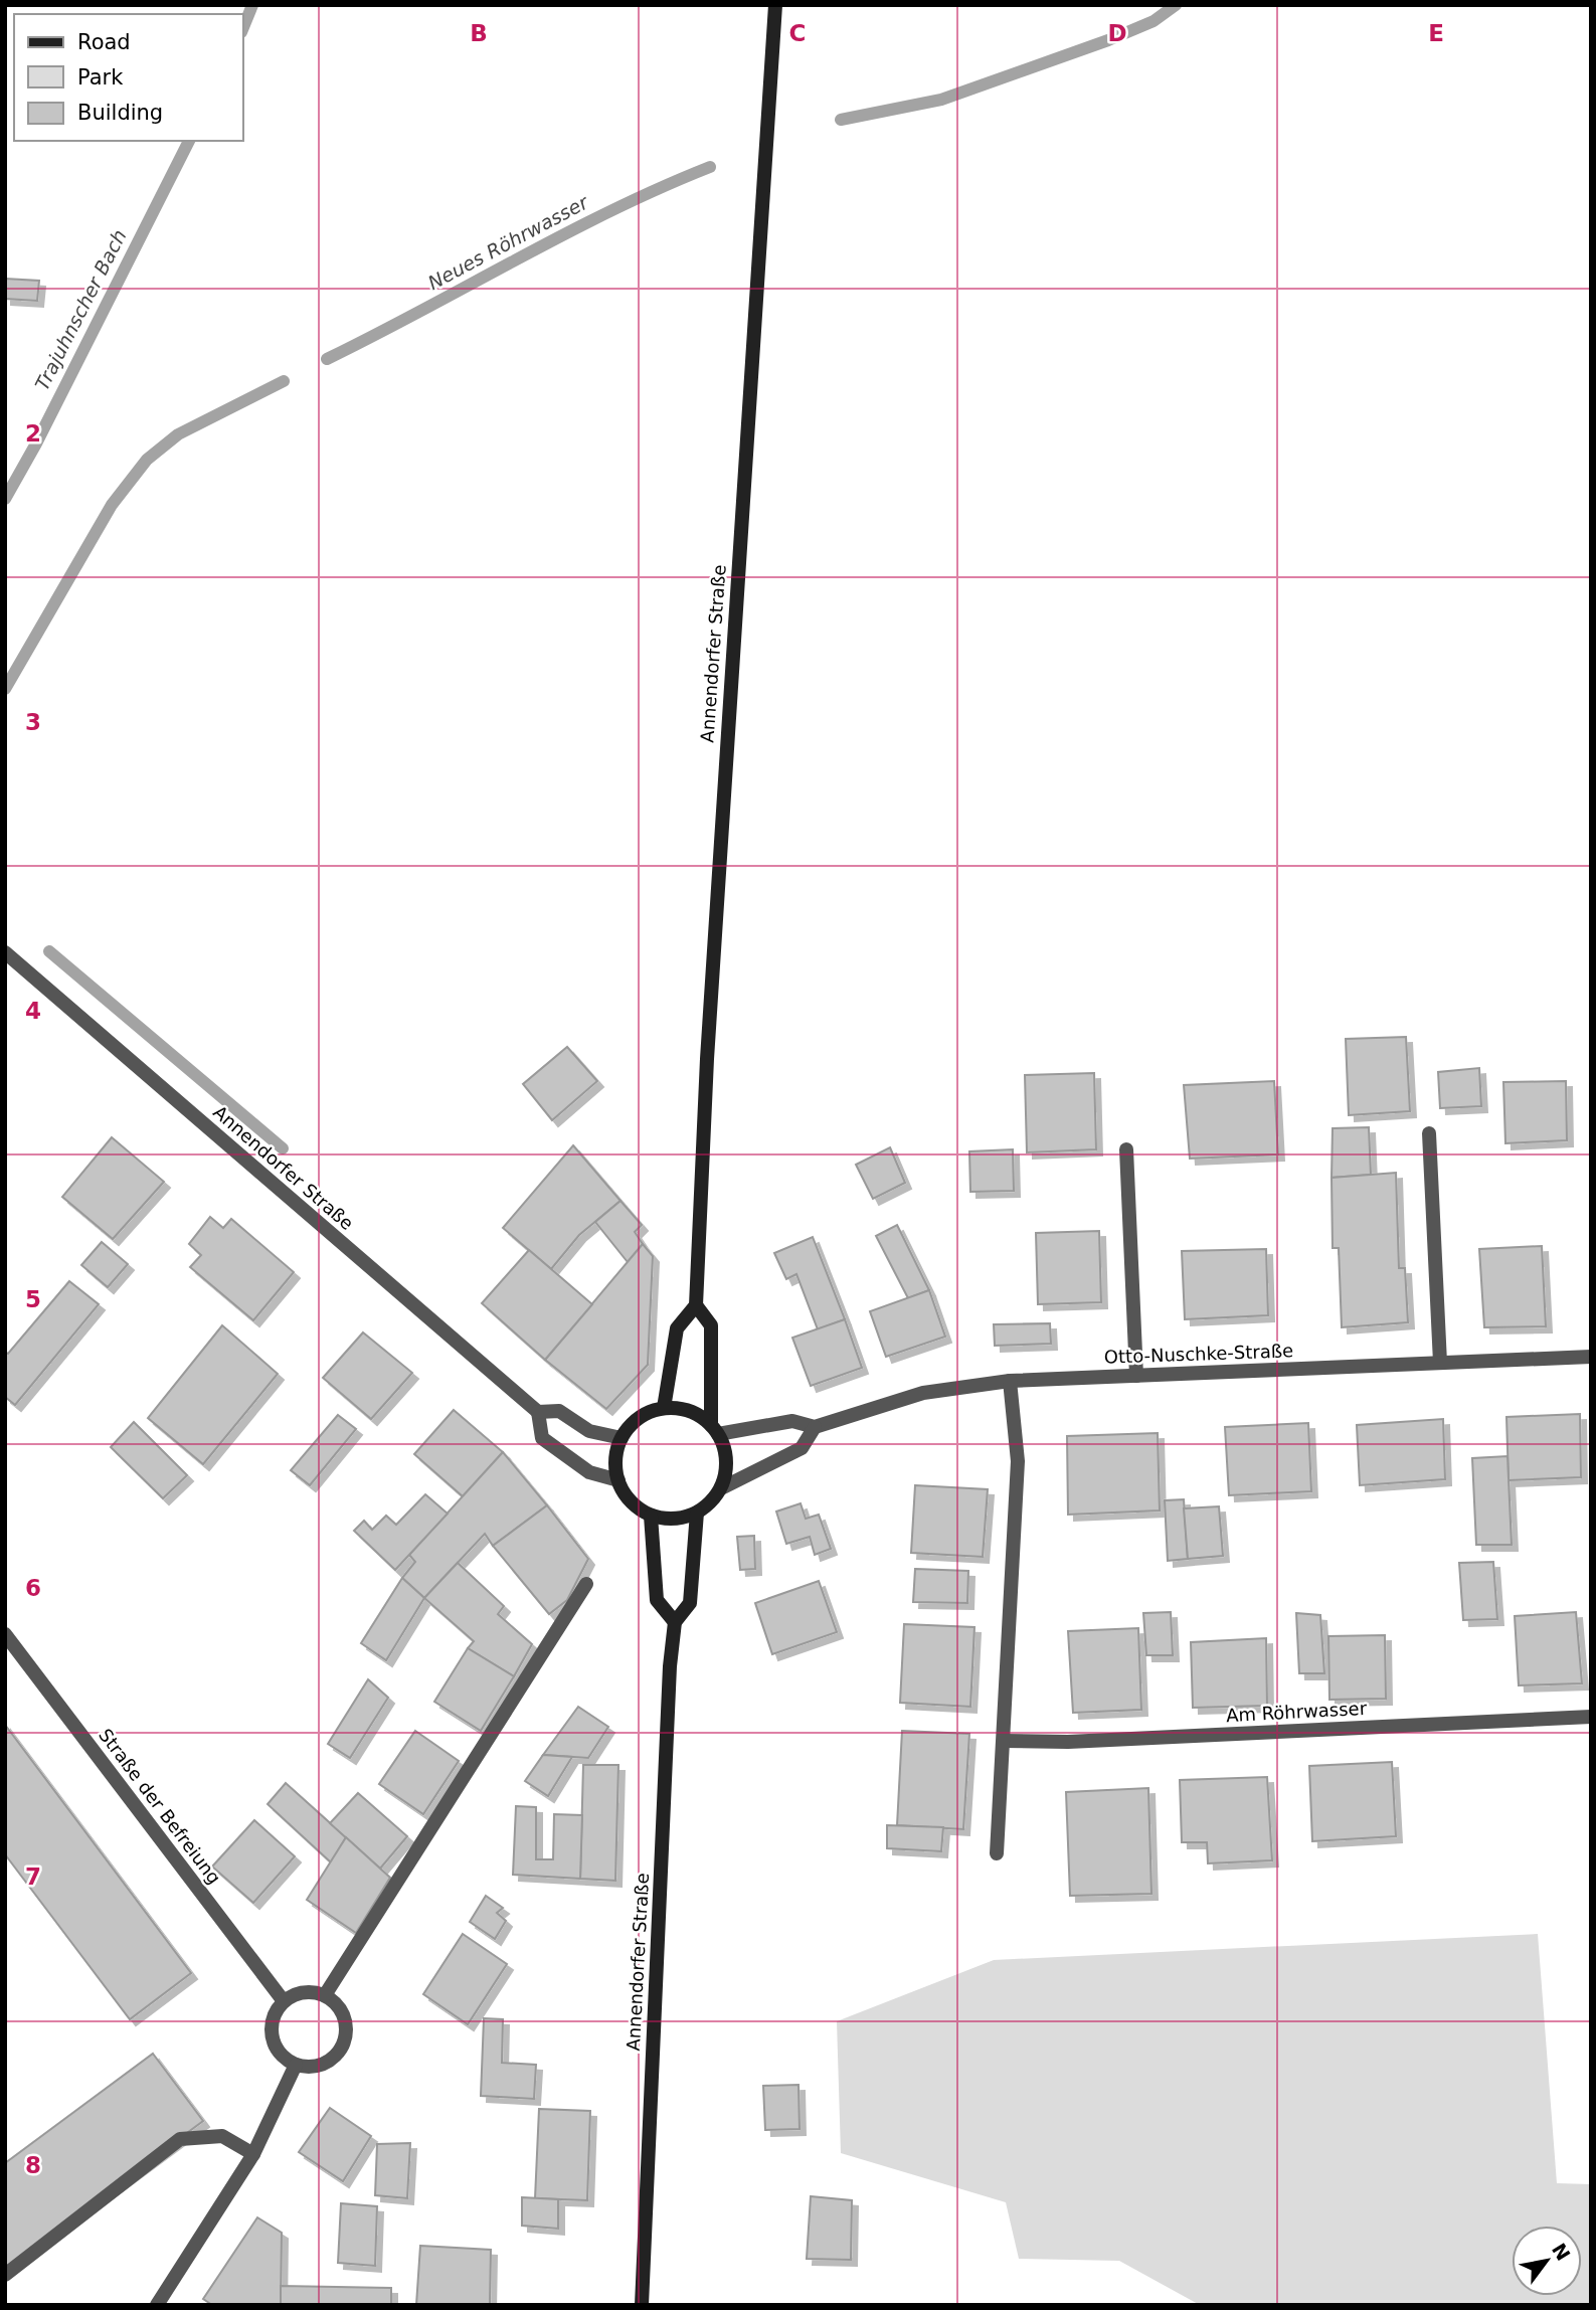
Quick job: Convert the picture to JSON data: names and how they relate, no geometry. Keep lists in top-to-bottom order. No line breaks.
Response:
{"streets":{"main road":["Annendorfer Straße"],"street":["Otto-Nuschke-Straße","Am Röhrwasser","Straße der Befreiung"]},"crossings":[["Annendorfer Straße","Otto-Nuschke-Straße"]],"water":["Neues Röhrwasser","Trajuhnscher Bach"],"legend":["Road","Park","Building"],"north":"top right","grid":{"columns":["B","C","D","E"],"rows":["2","3","4","5","6","7","8"]}}
